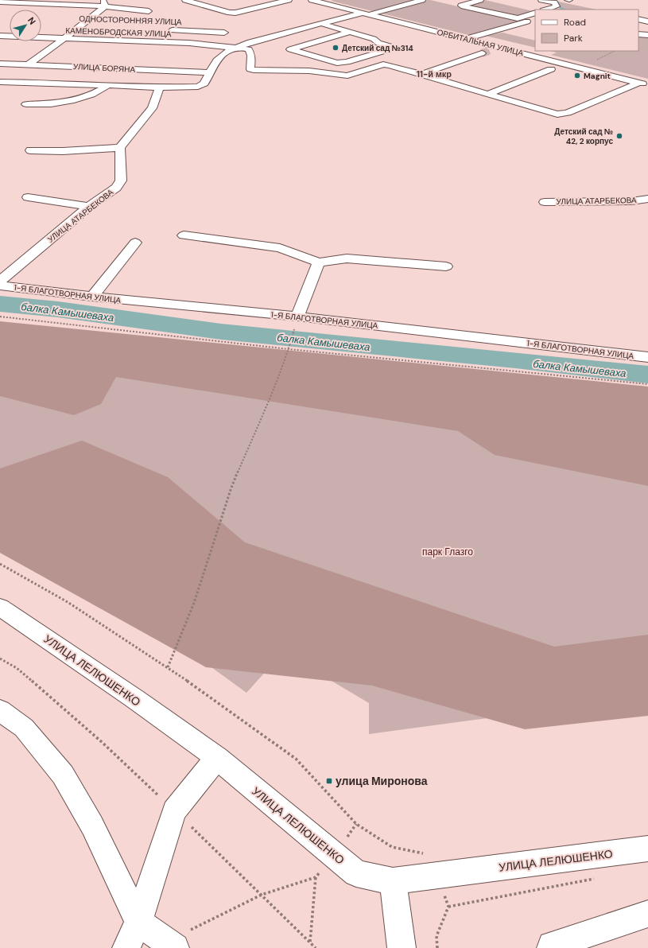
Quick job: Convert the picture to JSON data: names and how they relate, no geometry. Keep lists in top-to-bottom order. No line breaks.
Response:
{"streets":{"street":["ОДНОСТОРОННЯЯ УЛИЦА","КАМЕНОБРОДСКАЯ УЛИЦА","ОРБИТАЛЬНАЯ УЛИЦА","УЛИЦА БОРЯНА","УЛИЦА АТАРБЕКОВА","1-Я БЛАГОТВОРНАЯ УЛИЦА","УЛИЦА ЛЕЛЮШЕНКО"]},"districts":["11-й мкр"],"water":["балка Камышеваха"],"parks":["парк Глазго"],"places":{"other":["Детский сад №314","Magnit","Детский сад № 42, 2 корпус"],"transit":["улица Миронова"]},"legend":["Road","Park"],"north":"top right"}
